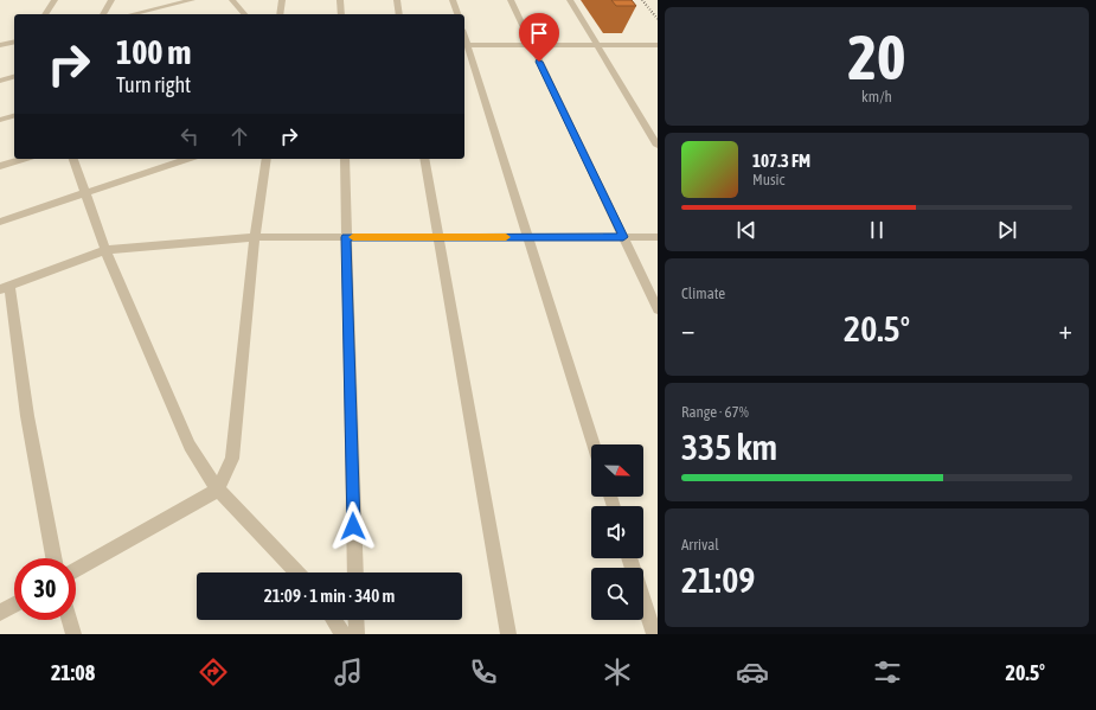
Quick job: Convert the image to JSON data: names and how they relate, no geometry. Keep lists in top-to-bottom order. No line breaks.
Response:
{"north":"right","page":{"tile":[["20","km/h"],"Climate",["Range · 67%","335 km"],["Arrival","21:09"]],"turn":["100 m","Turn right"],"song":["107.3 FM","Music"],"heat":["−","20.5°","+"],"limit":"30","trip":"21:09 · 1 min · 340 m","tabs":["21:08","20.5°"]}}
